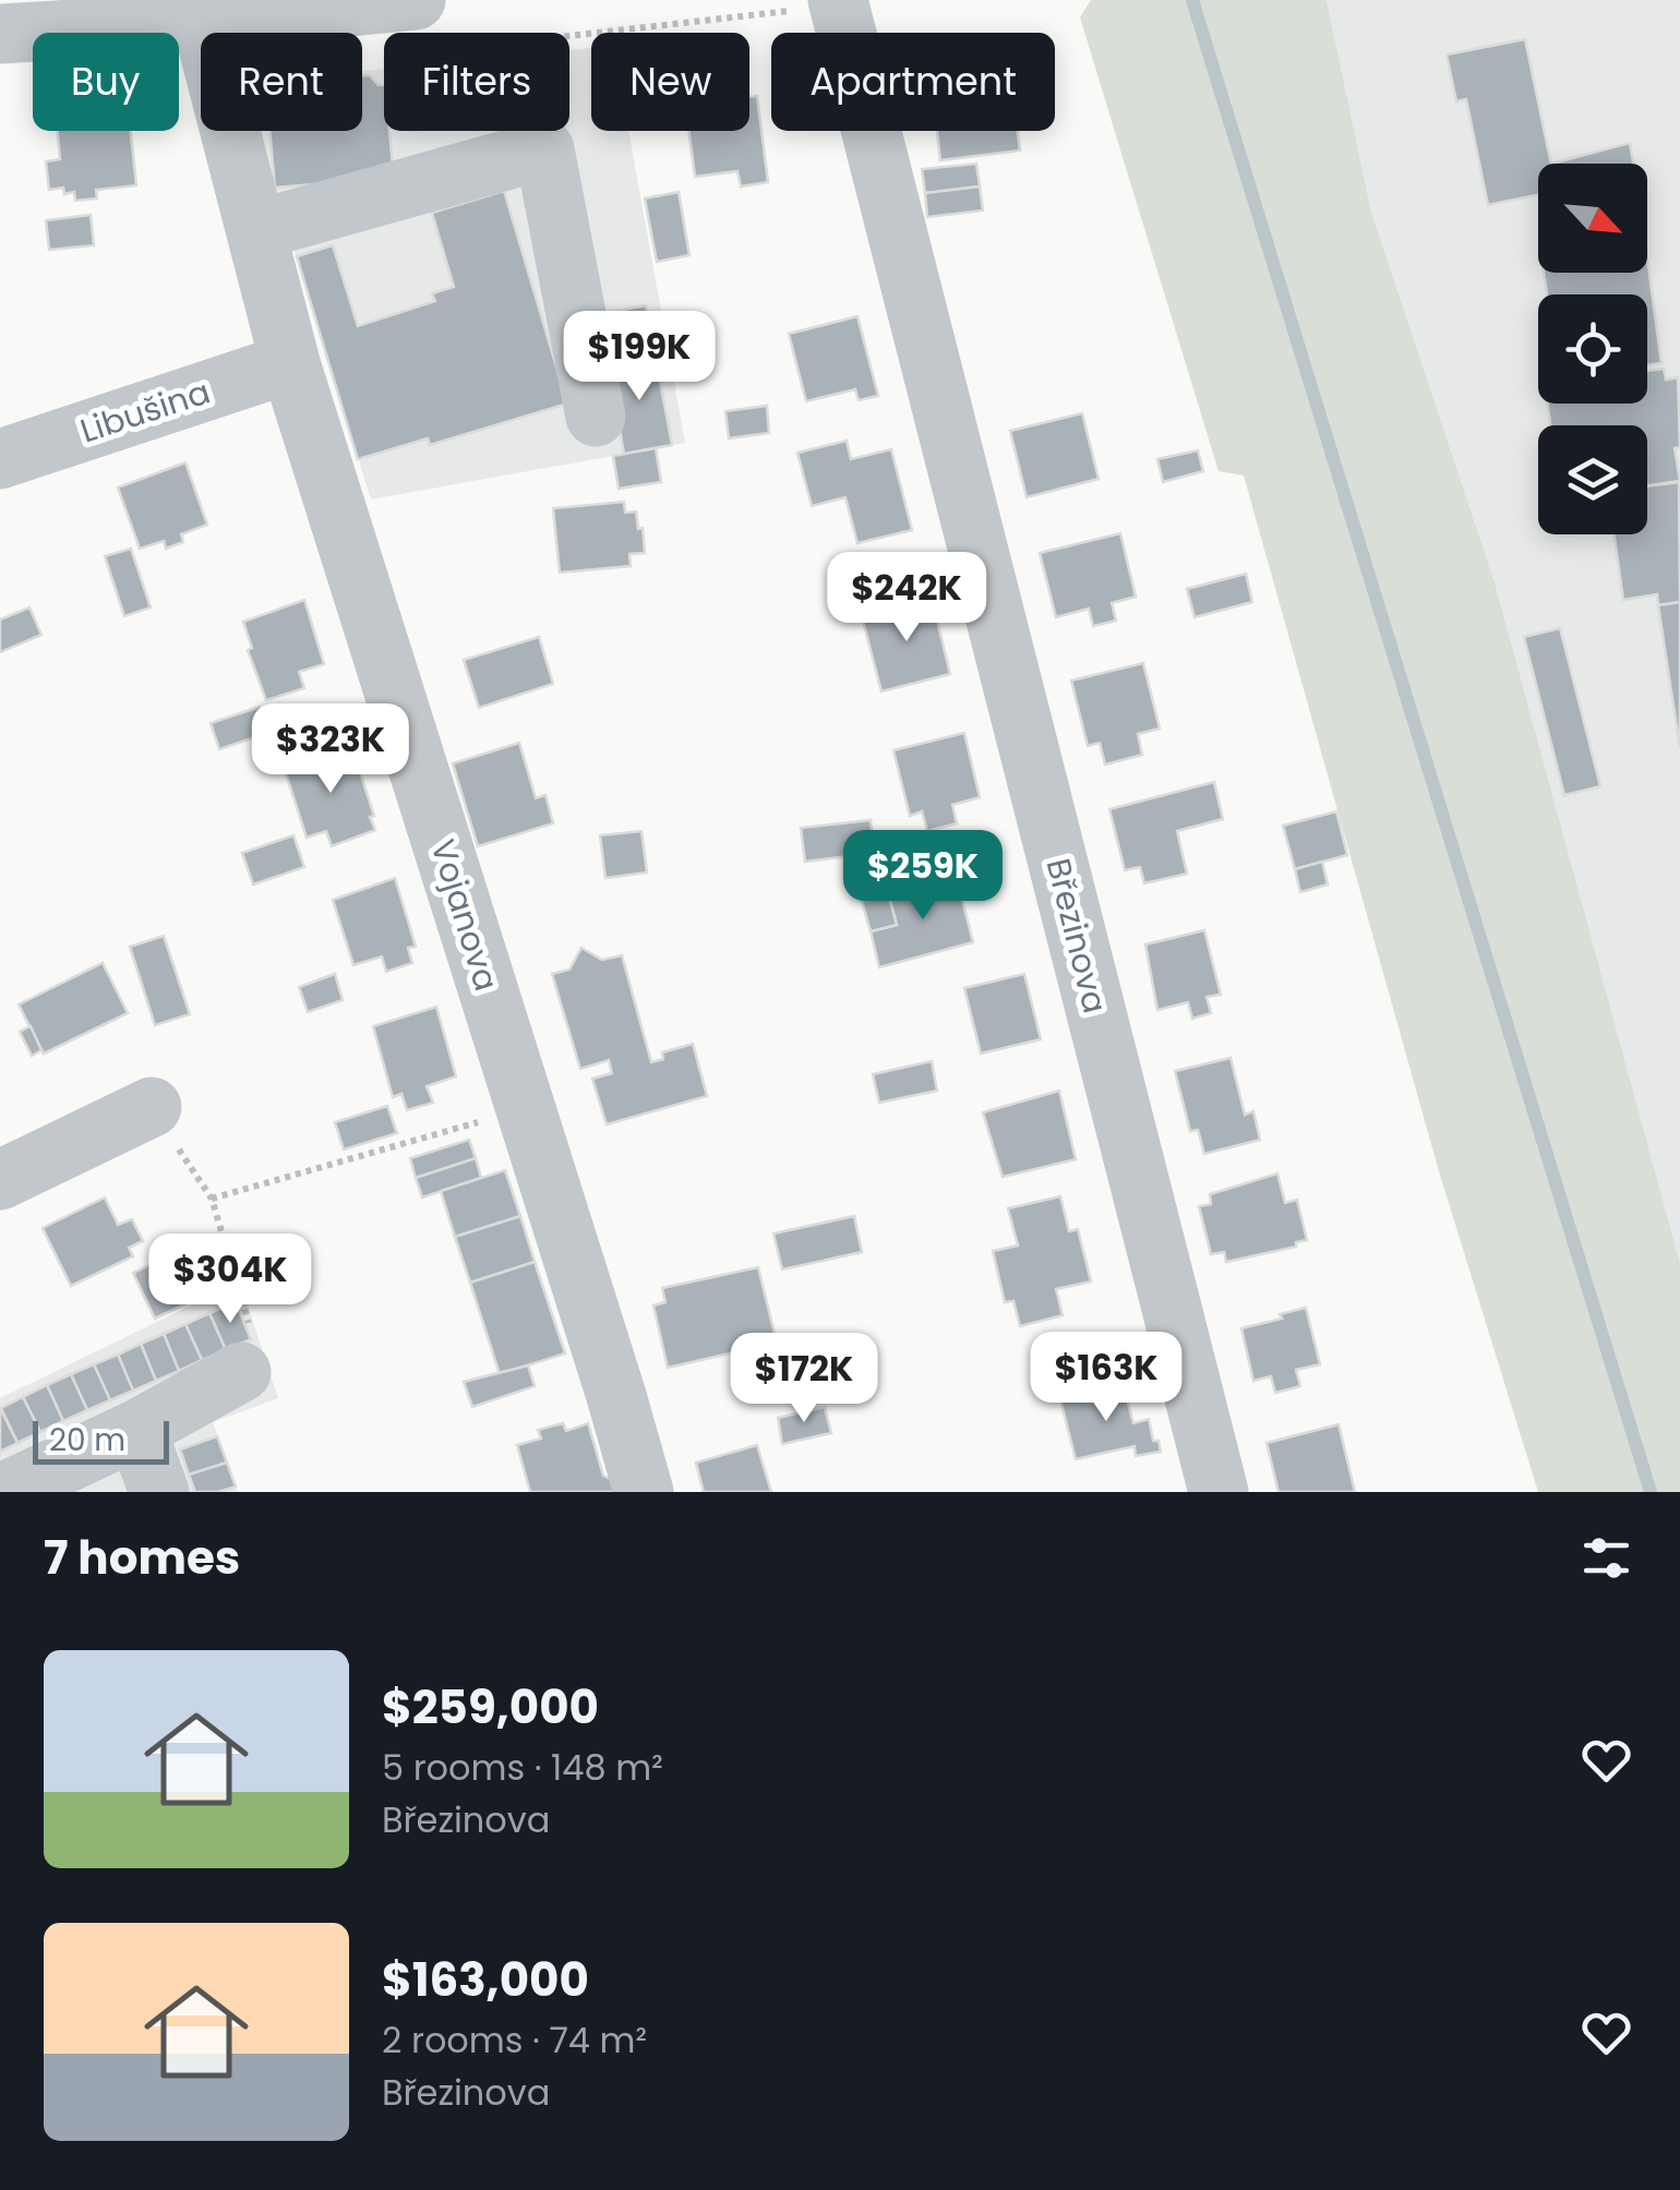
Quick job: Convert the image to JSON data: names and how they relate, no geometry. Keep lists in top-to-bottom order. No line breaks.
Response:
{"streets":{"street":["Libušina","Vojanova","Březinova"]},"crossings":[["Libušina","Vojanova"]],"scale_bar":"20 m","north":"bottom right","page":{"chip":["Buy","Rent","Filters","New","Apartment"],"price":["$199K","$242K","$323K","$259K","$304K","$163K","$172K"],"scale":"20 m","heading":"7 homes","list":[{"name":"$259,000","note":"5 rooms · 148 m² · Březinova"},{"name":"$163,000","note":"2 rooms · 74 m² · Březinova"}]}}
